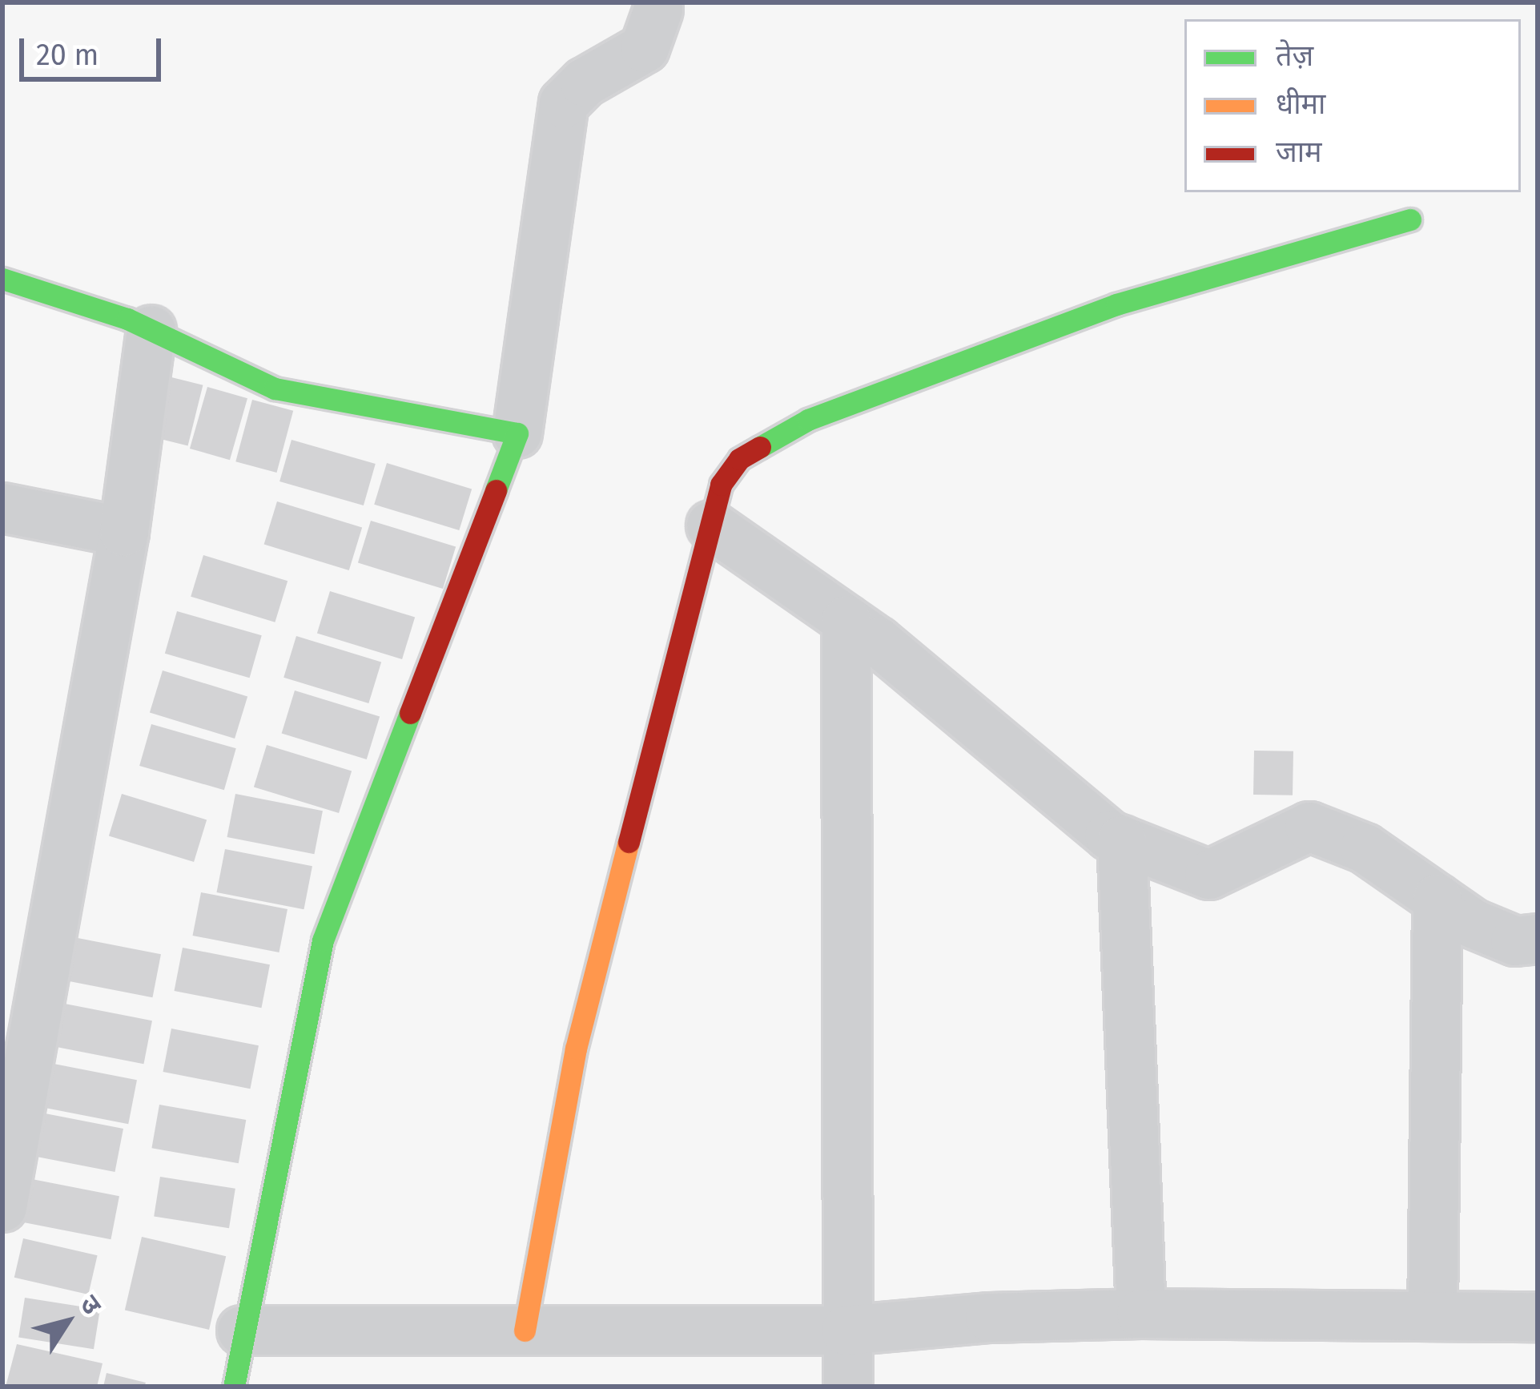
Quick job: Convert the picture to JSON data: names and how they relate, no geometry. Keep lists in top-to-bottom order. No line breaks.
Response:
{"legend":["तेज़","धीमा","जाम"],"scale_bar":"20 m","north":"top right"}
